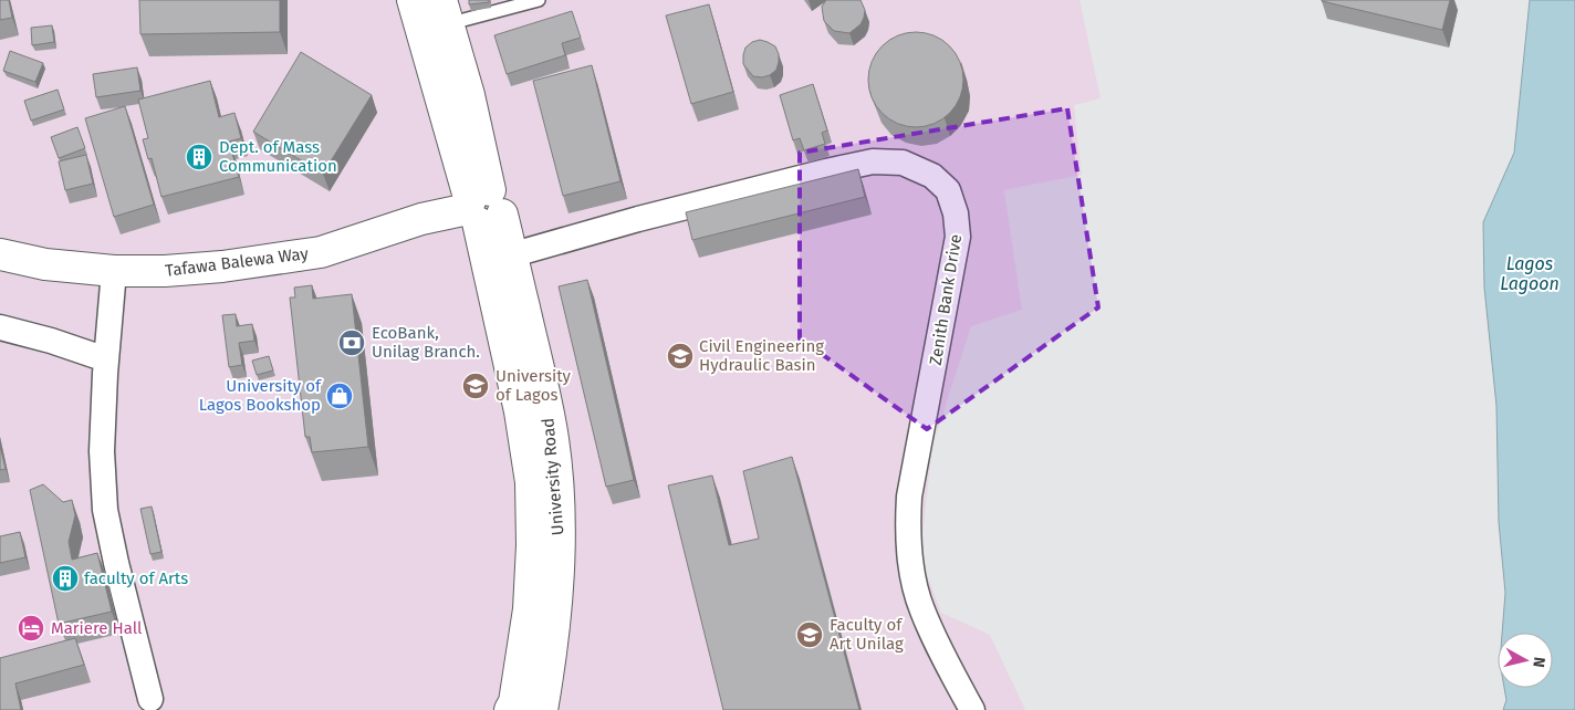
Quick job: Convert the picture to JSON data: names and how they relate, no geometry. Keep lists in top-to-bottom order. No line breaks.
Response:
{"streets":{"main road":["Tafawa Balewa Way","University Road"],"street":["Zenith Bank Drive"]},"crossings":[["Tafawa Balewa Way","University Road"],["Zenith Bank Drive","University Road"]],"water":["Lagos Lagoon"],"places":{"building":["Dept. of Mass Communication","faculty of Arts"],"bank":["EcoBank, Unilag Branch."],"school or university":["Civil Engineering Hydraulic Basin","University of Lagos","Faculty of Art Unilag"],"shop":["University of Lagos Bookshop"],"hotel":["Mariere Hall"]},"north":"right"}
